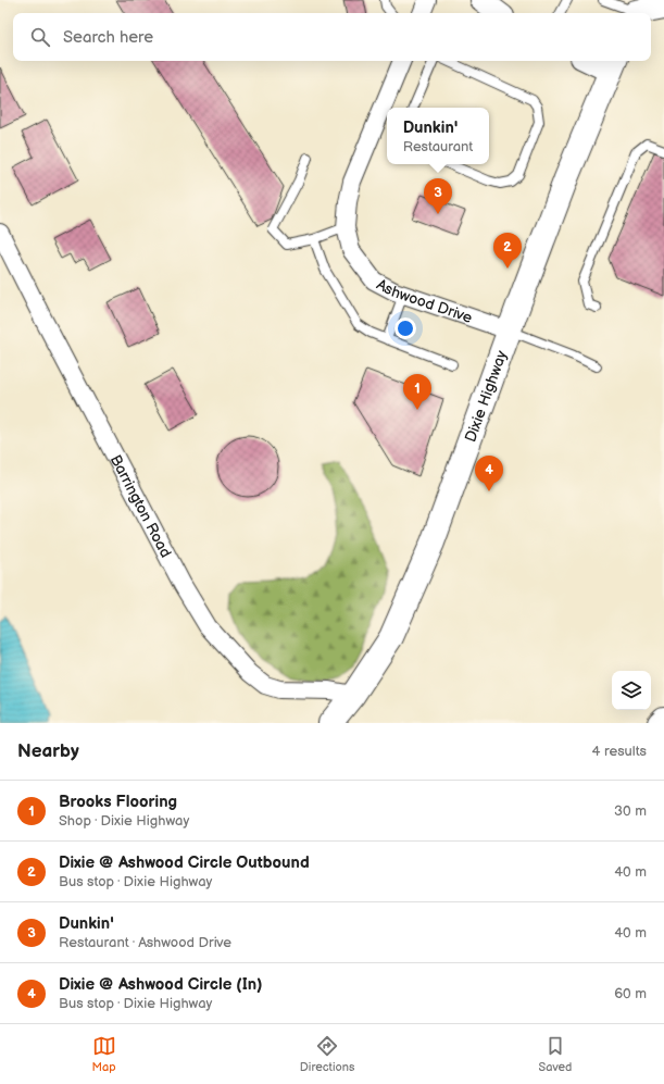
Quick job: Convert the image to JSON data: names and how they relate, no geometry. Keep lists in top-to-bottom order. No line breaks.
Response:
{"streets":{"main road":["Dixie Highway"],"street":["Ashwood Drive","Barrington Road"]},"crossings":[["Ashwood Drive","Dixie Highway"],["Dixie Highway","Barrington Road"]],"page":{"search":"Search here","popup":["Dunkin'","Restaurant"],"pins":["3","2","1","4"],"heading":["Nearby","4 results"],"list":[{"mark":"1","name":"Brooks Flooring","note":"Shop · Dixie Highway","value":"30 m"},{"mark":"2","name":"Dixie @ Ashwood Circle Outbound","note":"Bus stop · Dixie Highway","value":"40 m"},{"mark":"3","name":"Dunkin'","note":"Restaurant · Ashwood Drive","value":"40 m"},{"mark":"4","name":"Dixie @ Ashwood Circle (In)","note":"Bus stop · Dixie Highway","value":"60 m"}],"nav":["Map","Directions","Saved"]}}
